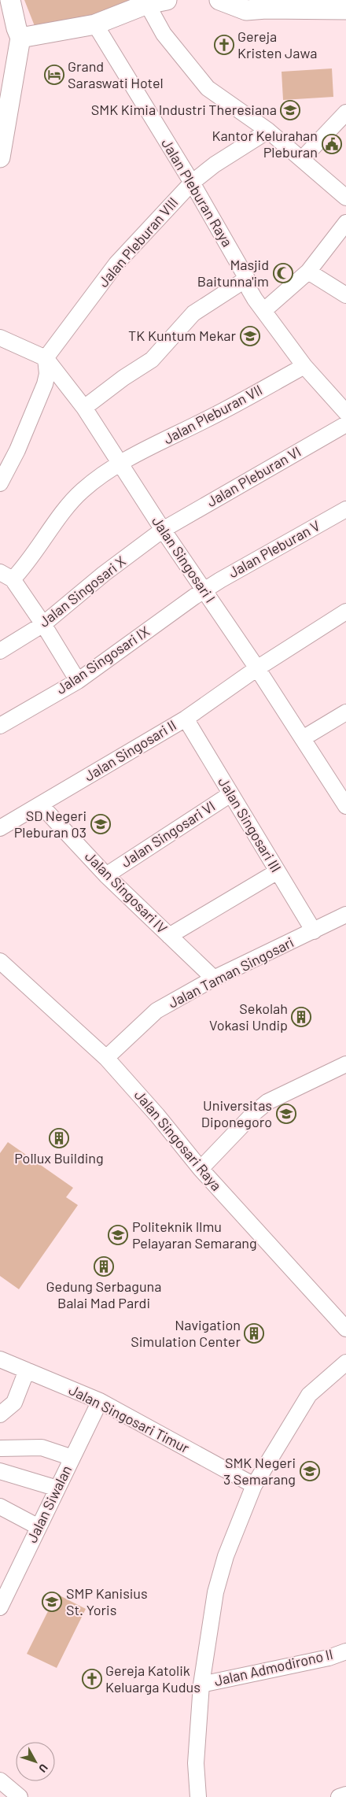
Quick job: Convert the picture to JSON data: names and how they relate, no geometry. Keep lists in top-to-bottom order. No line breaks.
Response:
{"streets":{"street":["Jalan Pleburan Raya","Jalan Pleburan VIII","Jalan Pleburan VII","Jalan Pleburan VI","Jalan Pleburan V","Jalan Singosari I","Jalan Singosari X","Jalan Singosari IX","Jalan Singosari II","Jalan Singosari III","Jalan Singosari VI","Jalan Singosari IV","Jalan Taman Singosari","Jalan Singosari Raya","Jalan Singosari Timur","Jalan Siwalan","Jalan Admodirono II"]},"crossings":[["Jalan Pleburan Raya","Jalan Pleburan VIII"],["Jalan Pleburan Raya","Jalan Pleburan VII"],["Jalan Pleburan VIII","Jalan Singosari I"],["Jalan Pleburan VII","Jalan Singosari I"],["Jalan Pleburan VI","Jalan Singosari I"],["Jalan Pleburan VI","Jalan Singosari X"],["Jalan Pleburan V","Jalan Singosari I"],["Jalan Pleburan V","Jalan Singosari IX"],["Jalan Singosari I","Jalan Singosari X"],["Jalan Singosari I","Jalan Singosari IX"],["Jalan Singosari I","Jalan Singosari II"],["Jalan Singosari II","Jalan Singosari III"],["Jalan Singosari II","Jalan Singosari IV"],["Jalan Singosari III","Jalan Singosari VI"],["Jalan Singosari III","Jalan Taman Singosari"],["Jalan Singosari VI","Jalan Singosari IV"],["Jalan Singosari IV","Jalan Taman Singosari"],["Jalan Taman Singosari","Jalan Singosari Raya"],["Jalan Singosari Timur","Jalan Siwalan"]],"places":{"church":["Gereja Kristen Jawa","Gereja Katolik Keluarga Kudus"],"hotel":["Grand Saraswati Hotel"],"school or university":["SMK Kimia Industri Theresiana","TK Kuntum Mekar","SD Negeri Pleburan 03","Universitas Diponegoro","Politeknik Ilmu Pelayaran Semarang","SMK Negeri 3 Semarang","SMP Kanisius St. Yoris"],"public building":["Kantor Kelurahan Pleburan"],"mosque":["Masjid Baitunna'im"],"building":["Sekolah Vokasi Undip","Pollux Building","Gedung Serbaguna Balai Mad Pardi","Navigation Simulation Center"]},"north":"bottom right"}
